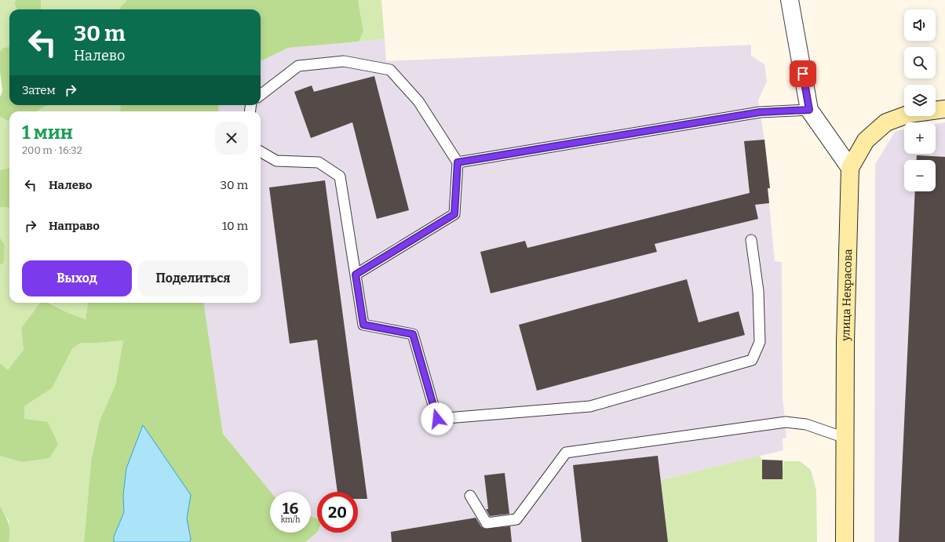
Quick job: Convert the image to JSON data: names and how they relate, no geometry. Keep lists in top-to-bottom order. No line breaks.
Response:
{"streets":{"main road":["улица Некрасова"]},"page":{"map_buttons":["+","−"],"turn":["30 m","Налево"],"then":"Затем","heading":["1 мин","200 m · 16:32"],"list":[{"name":"Налево","value":"30 m"},{"name":"Направо","value":"10 m"}],"buttons":["Выход","Поделиться"],"speed":"16 km/h","limit":"20"}}
